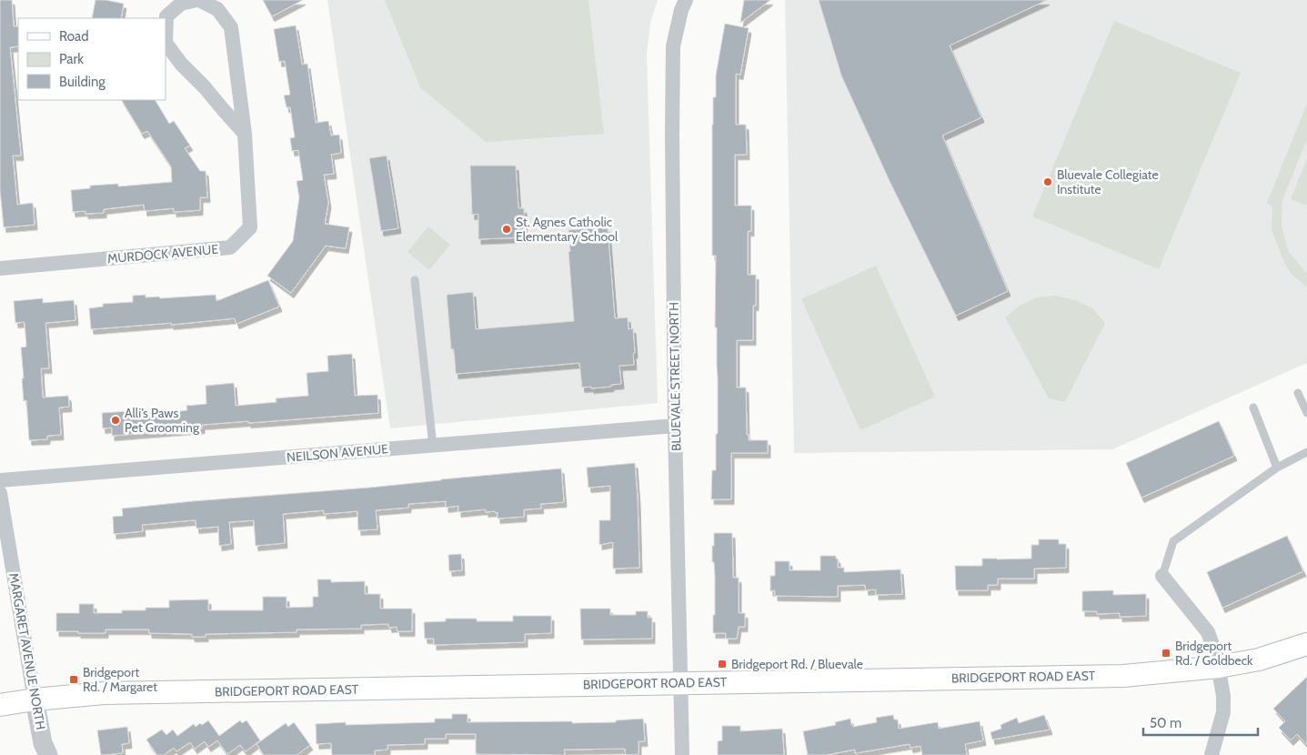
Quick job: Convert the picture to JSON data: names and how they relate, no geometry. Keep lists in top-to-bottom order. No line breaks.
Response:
{"streets":{"main road":["BRIDGEPORT ROAD EAST"],"street":["MURDOCK AVENUE","BLUEVALE STREET NORTH","NEILSON AVENUE","MARGARET AVENUE NORTH"]},"crossings":[["BLUEVALE STREET NORTH","NEILSON AVENUE"],["BLUEVALE STREET NORTH","BRIDGEPORT ROAD EAST"],["MARGARET AVENUE NORTH","BRIDGEPORT ROAD EAST"]],"places":{"other":["Bluevale Collegiate Institute","St. Agnes Catholic Elementary School","Alli’s Paws Pet Grooming"],"transit":["Bridgeport Rd. / Goldbeck","Bridgeport Rd. / Bluevale","Bridgeport Rd. / Margaret"]},"legend":["Road","Park","Building"],"scale_bar":"50 m"}
